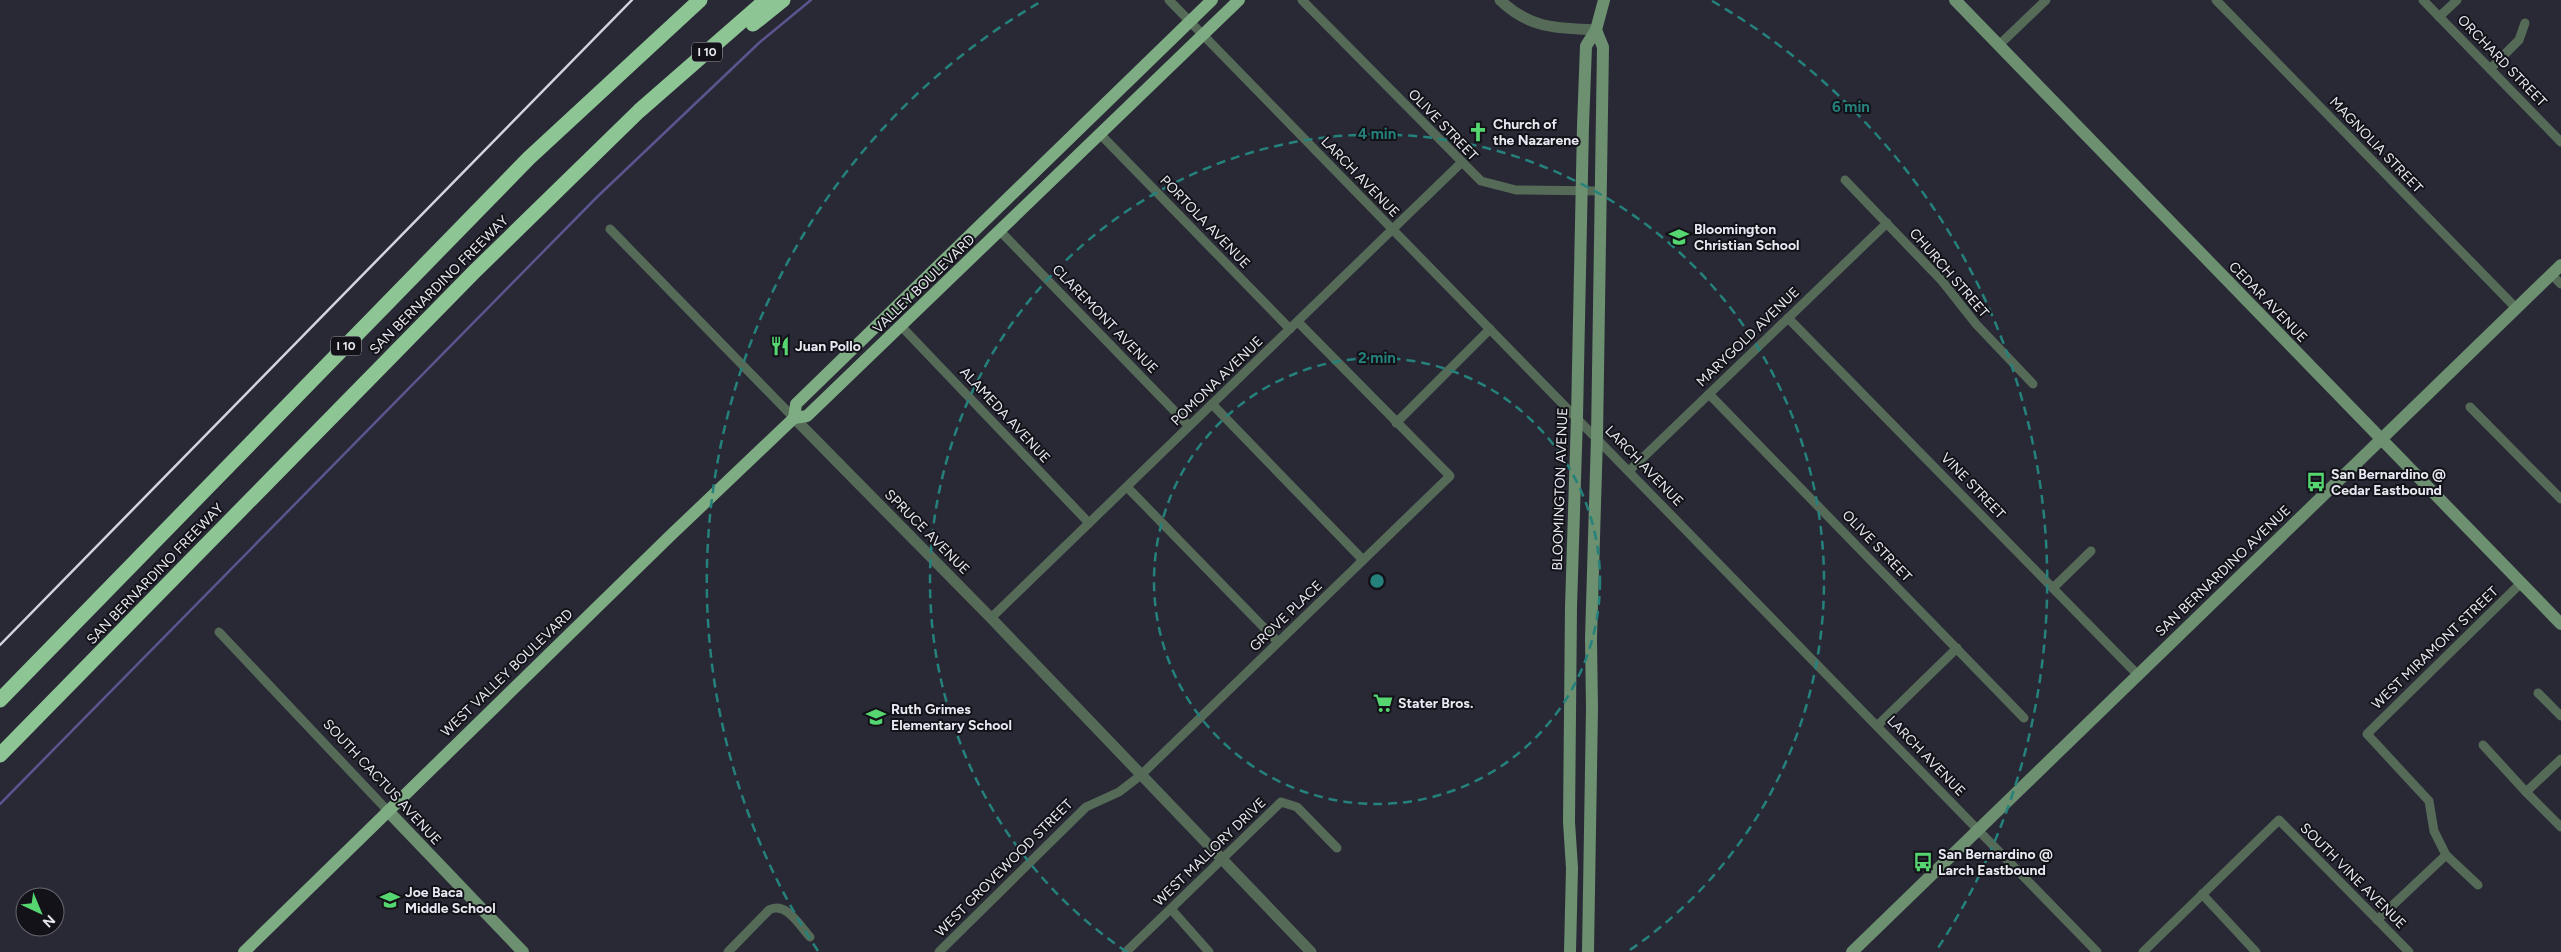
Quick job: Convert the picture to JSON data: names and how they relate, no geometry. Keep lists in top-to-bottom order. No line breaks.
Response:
{"streets":{"highway":["I 10","SAN BERNARDINO FREEWAY"],"main road":["VALLEY BOULEVARD","CEDAR AVENUE","BLOOMINGTON AVENUE","SAN BERNARDINO AVENUE","WEST VALLEY BOULEVARD","SOUTH CACTUS AVENUE"],"street":["ORCHARD STREET","OLIVE STREET","MAGNOLIA STREET","LARCH AVENUE","PORTOLA AVENUE","CHURCH STREET","CLAREMONT AVENUE","MARYGOLD AVENUE","POMONA AVENUE","ALAMEDA AVENUE","VINE STREET","SPRUCE AVENUE","GROVE PLACE","WEST MIRAMONT STREET","WEST MALLORY DRIVE","WEST GROVEWOOD STREET","SOUTH VINE AVENUE"]},"crossings":[["OLIVE STREET","MARYGOLD AVENUE"],["OLIVE STREET","POMONA AVENUE"],["OLIVE STREET","BLOOMINGTON AVENUE"],["MAGNOLIA STREET","SAN BERNARDINO AVENUE"],["LARCH AVENUE","VALLEY BOULEVARD"],["LARCH AVENUE","MARYGOLD AVENUE"],["LARCH AVENUE","POMONA AVENUE"],["LARCH AVENUE","BLOOMINGTON AVENUE"],["LARCH AVENUE","SAN BERNARDINO AVENUE"],["PORTOLA AVENUE","VALLEY BOULEVARD"],["PORTOLA AVENUE","POMONA AVENUE"],["CHURCH STREET","MARYGOLD AVENUE"],["VALLEY BOULEVARD","CLAREMONT AVENUE"],["VALLEY BOULEVARD","ALAMEDA AVENUE"],["VALLEY BOULEVARD","SPRUCE AVENUE"],["VALLEY BOULEVARD","WEST VALLEY BOULEVARD"],["CEDAR AVENUE","SAN BERNARDINO AVENUE"],["CEDAR AVENUE","WEST MIRAMONT STREET"],["CLAREMONT AVENUE","POMONA AVENUE"],["MARYGOLD AVENUE","VINE STREET"],["POMONA AVENUE","ALAMEDA AVENUE"],["POMONA AVENUE","SPRUCE AVENUE"],["VINE STREET","SAN BERNARDINO AVENUE"],["SPRUCE AVENUE","GROVE PLACE"],["SPRUCE AVENUE","WEST VALLEY BOULEVARD"],["SPRUCE AVENUE","WEST MALLORY DRIVE"],["SPRUCE AVENUE","WEST GROVEWOOD STREET"],["GROVE PLACE","WEST GROVEWOOD STREET"],["WEST VALLEY BOULEVARD","SOUTH CACTUS AVENUE"]],"places":{"church":["Church of the Nazarene"],"school or university":["Bloomington Christian School","Ruth Grimes Elementary School","Joe Baca Middle School"],"restaurant":["Juan Pollo"],"bus stop":["San Bernardino @ Cedar Eastbound","San Bernardino @ Larch Eastbound"],"supermarket":["Stater Bros."]},"north":"bottom right","rings":["6 min","4 min","2 min"]}
